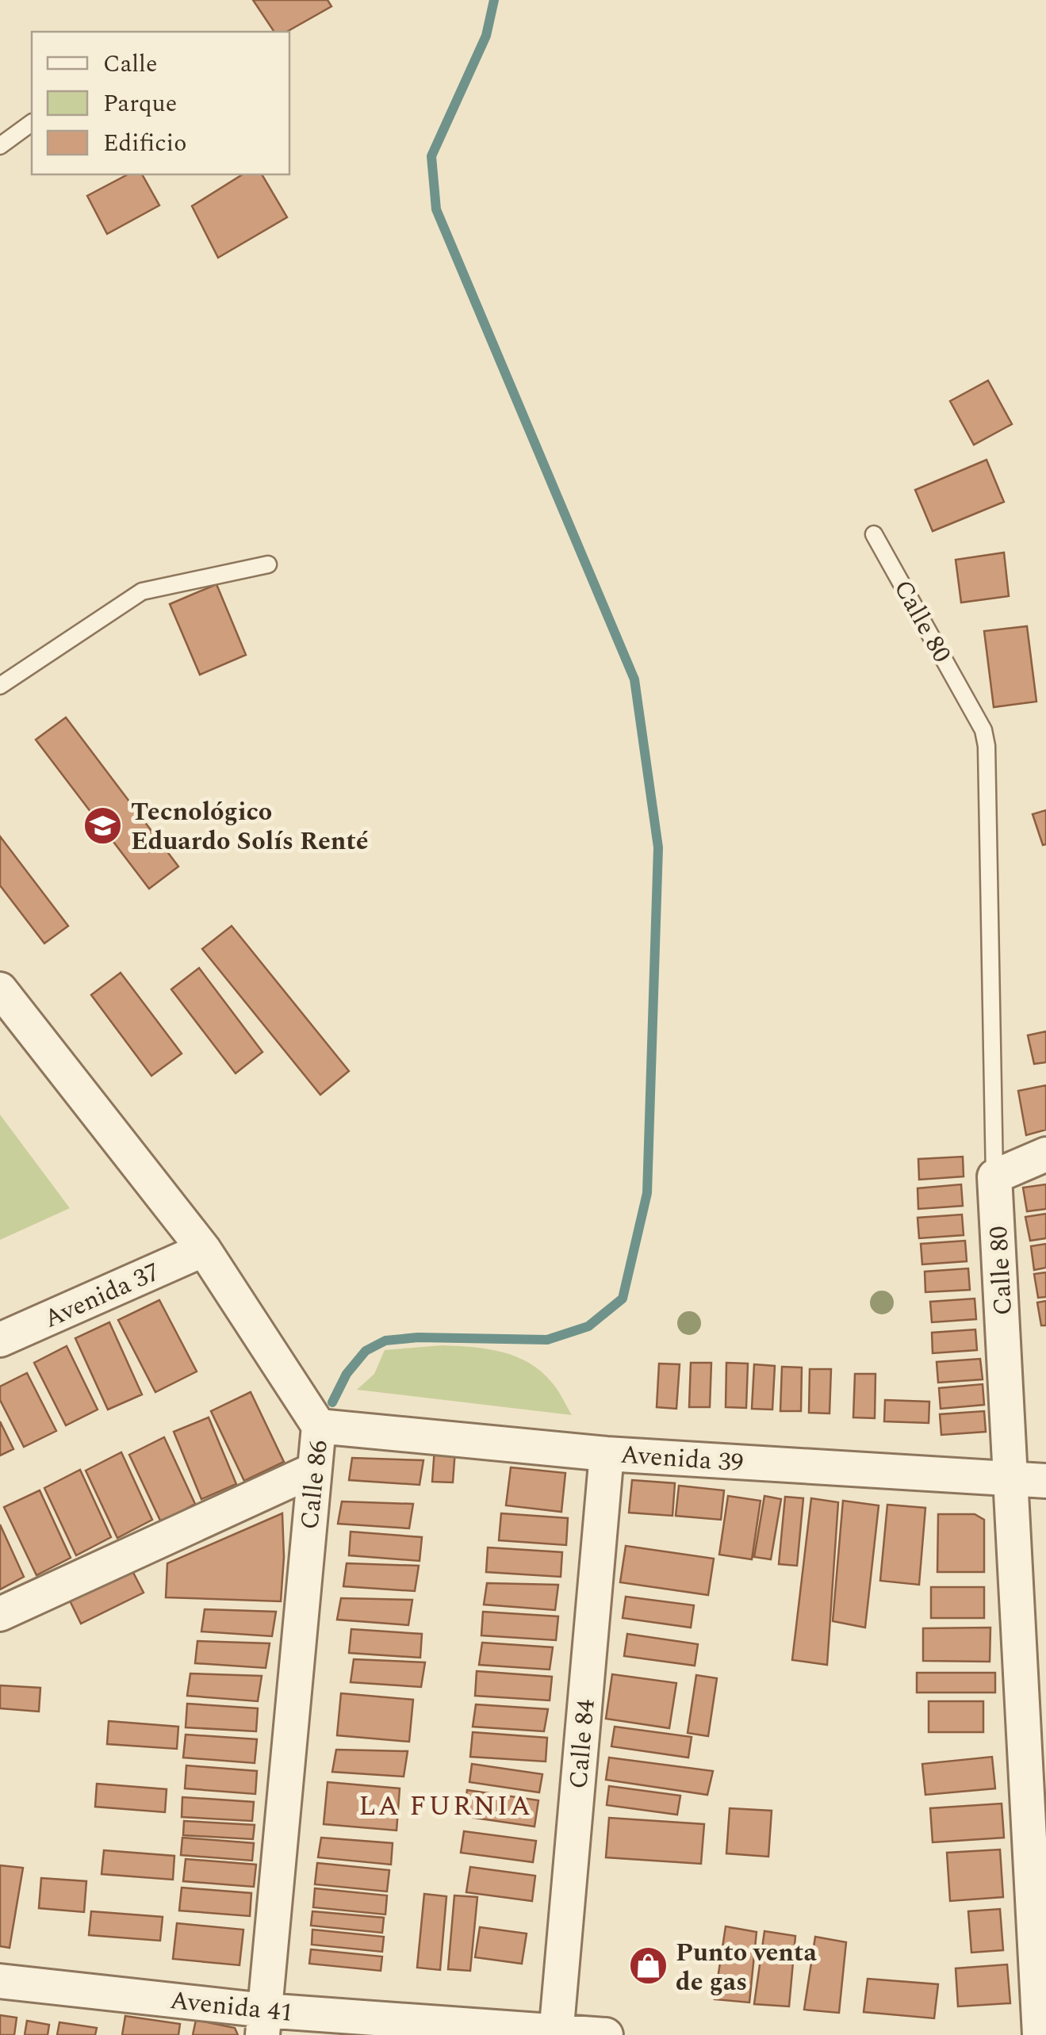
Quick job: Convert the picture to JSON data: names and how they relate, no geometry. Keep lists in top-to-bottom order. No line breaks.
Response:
{"streets":{"street":["Calle 80","Avenida 37","Avenida 39","Calle 86","Calle 84","Avenida 41"]},"crossings":[["Calle 80","Avenida 39"],["Avenida 37","Calle 86"],["Avenida 39","Calle 86"],["Avenida 39","Calle 84"],["Calle 86","Avenida 41"],["Calle 84","Avenida 41"]],"districts":["LA FURNIA"],"places":{"school or university":["Tecnológico Eduardo Solís Renté"],"shop":["Punto venta de gas"]},"legend":["Calle","Parque","Edificio"]}
